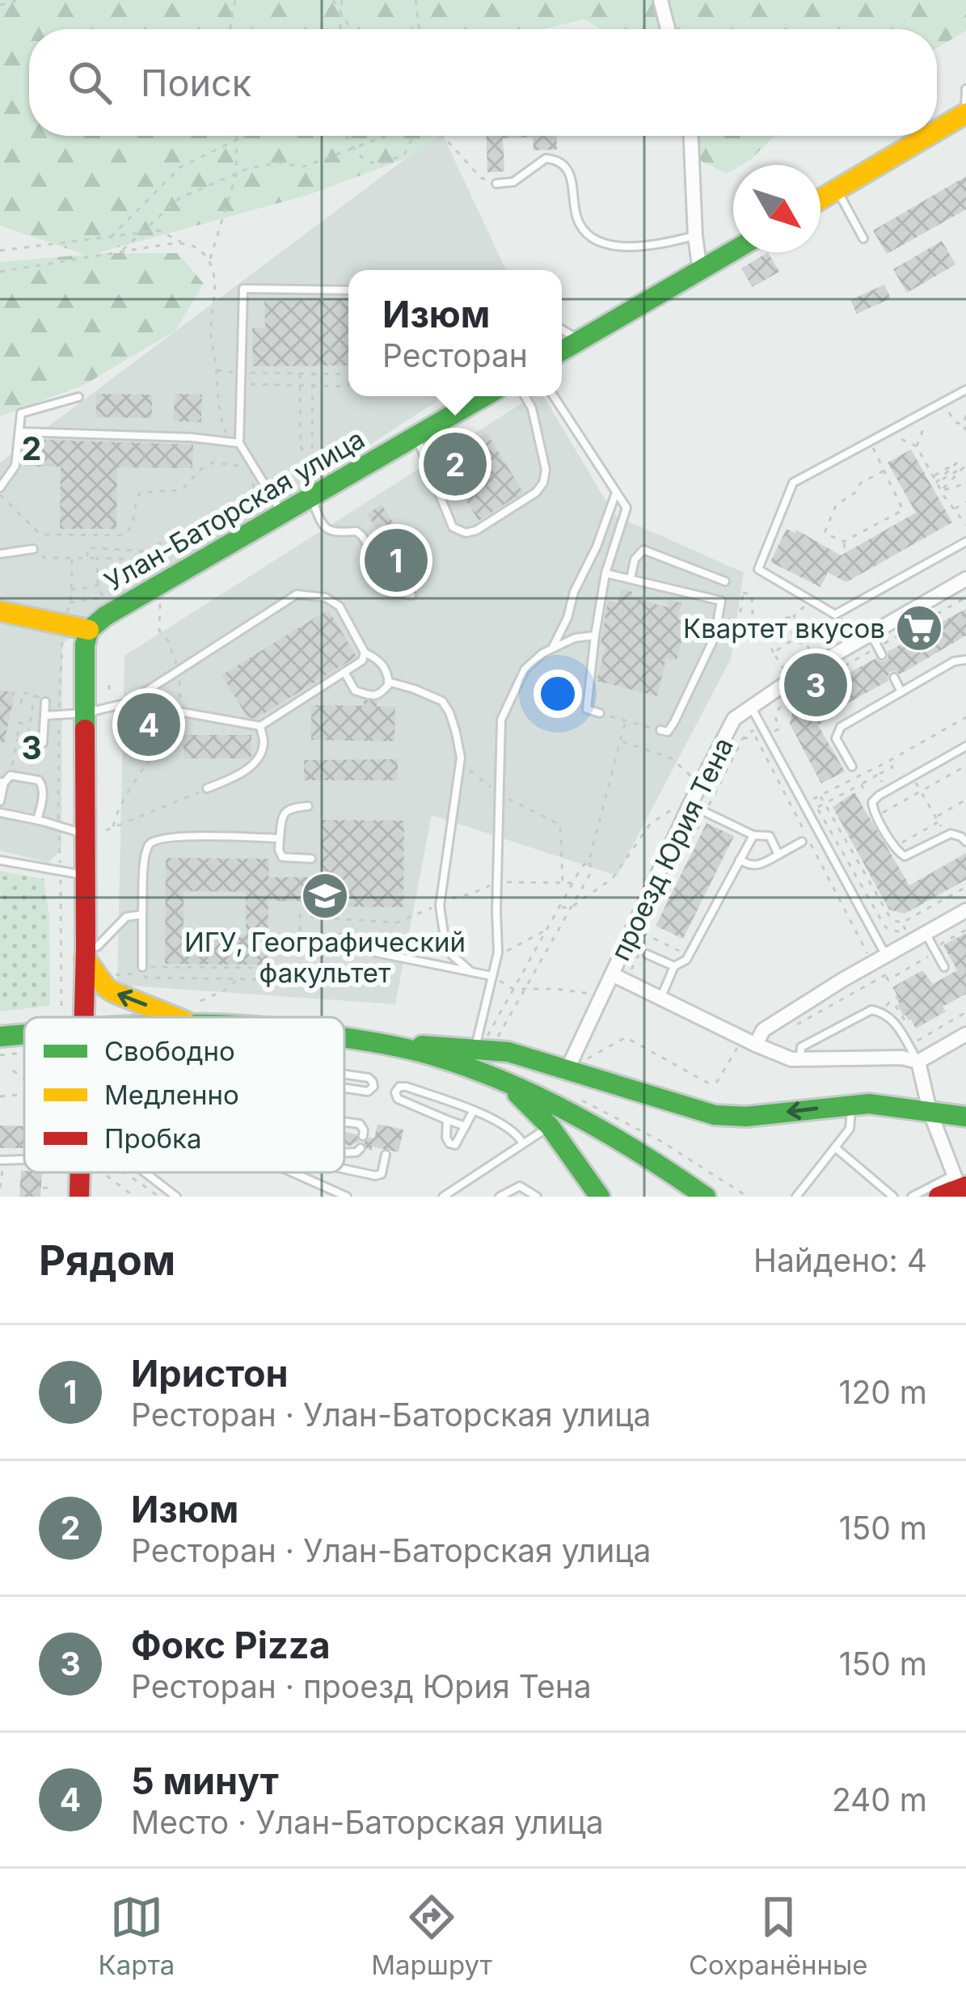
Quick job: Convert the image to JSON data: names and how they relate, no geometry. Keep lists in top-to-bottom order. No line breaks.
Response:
{"streets":{"main road":["Улан-Баторская улица"],"street":["проезд Юрия Тена"]},"places":{"supermarket":["Квартет вкусов"],"school or university":["ИГУ, Географический факультет"]},"legend":["Свободно","Медленно","Пробка"],"north":"bottom right","page":{"search":"Поиск","popup":["Изюм","Ресторан"],"pins":["2","1","3","4"],"heading":["Рядом","Найдено: 4"],"list":[{"mark":"1","name":"Иристон","note":"Ресторан · Улан-Баторская улица","value":"120 m"},{"mark":"2","name":"Изюм","note":"Ресторан · Улан-Баторская улица","value":"150 m"},{"mark":"3","name":"Фокс Pizza","note":"Ресторан · проезд Юрия Тена","value":"150 m"},{"mark":"4","name":"5 минут","note":"Место · Улан-Баторская улица","value":"240 m"}],"nav":["Карта","Маршрут","Сохранённые"]},"grid":{"rows":["2","3"]}}
